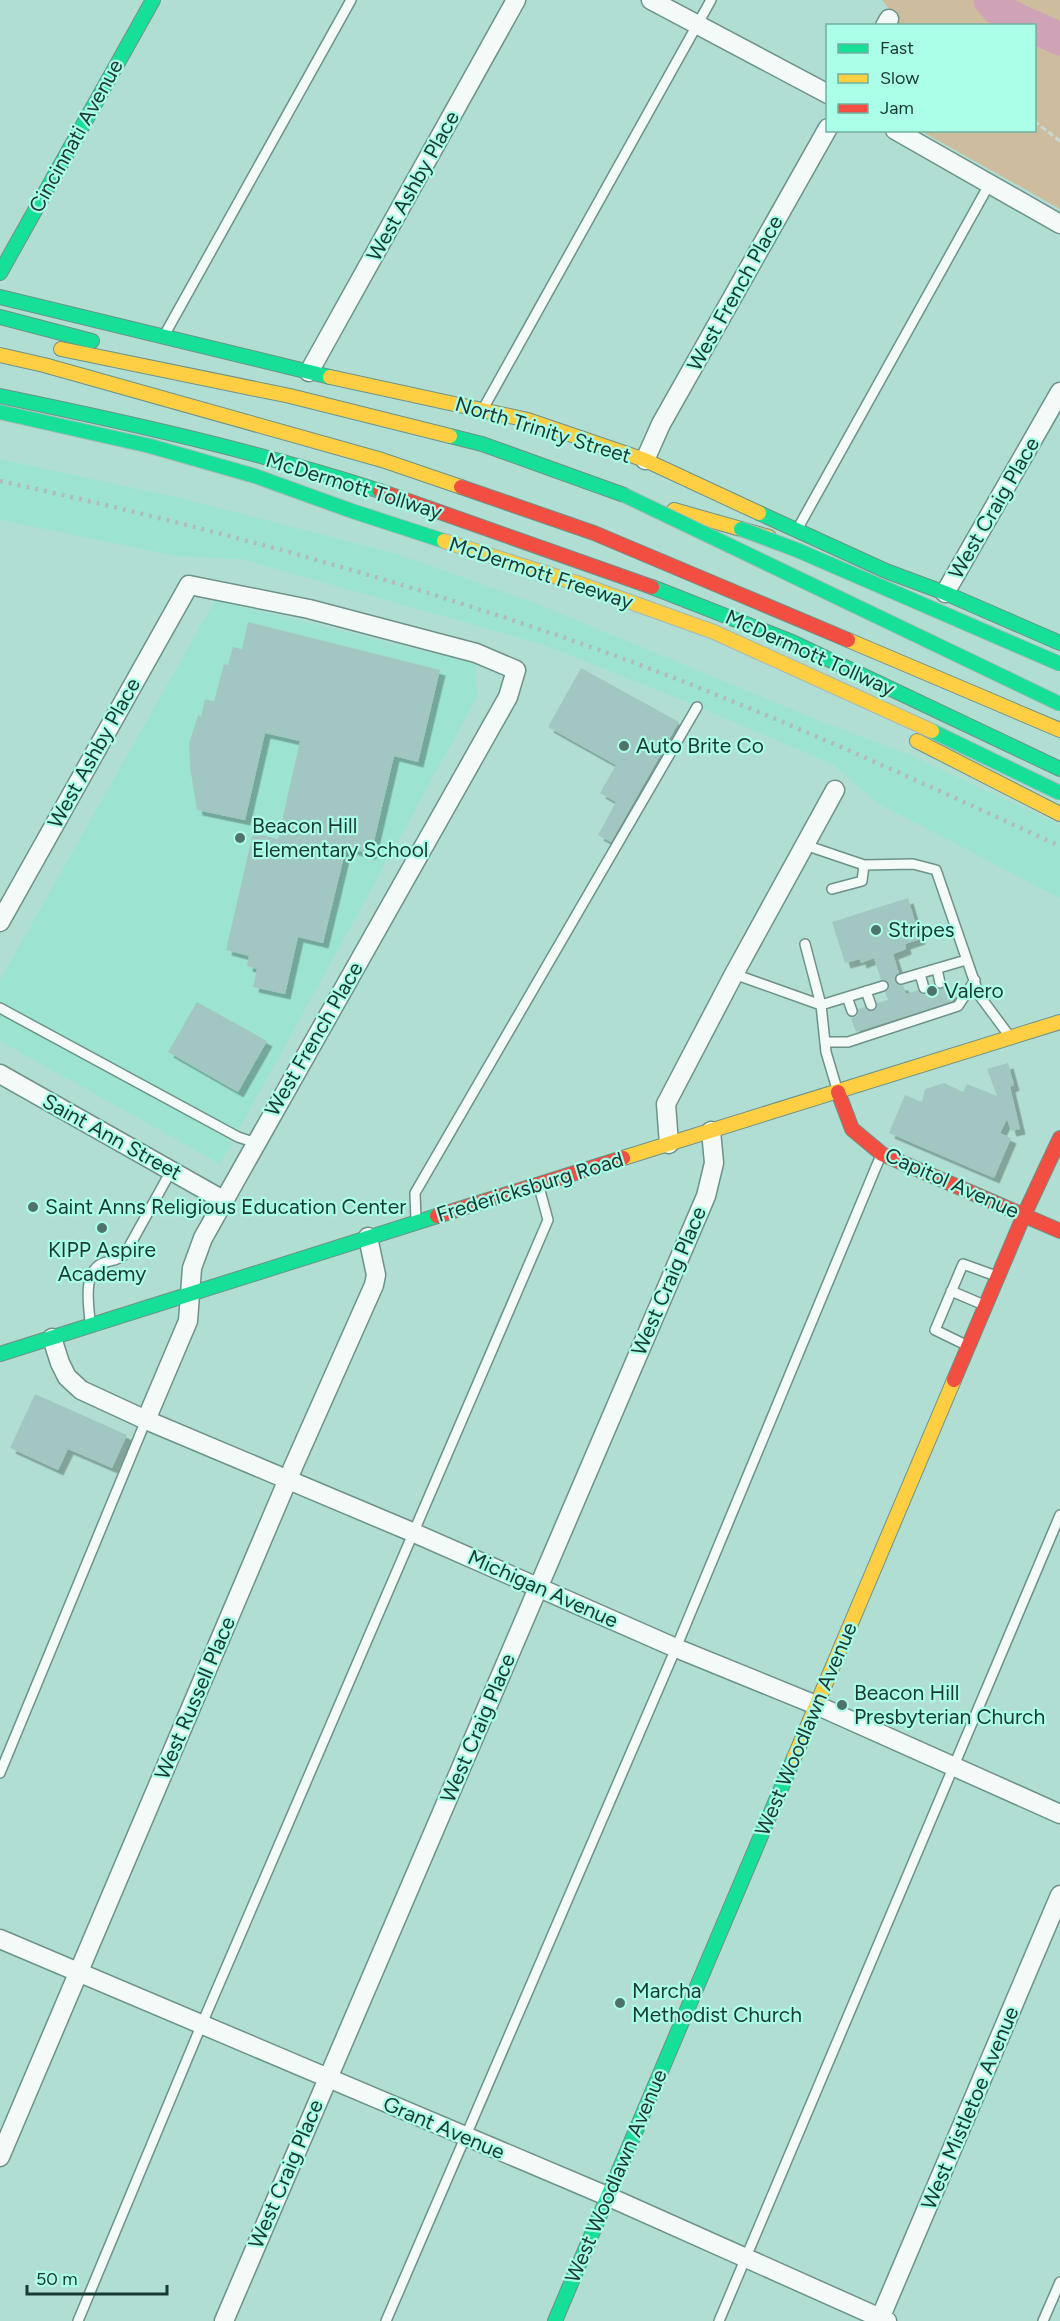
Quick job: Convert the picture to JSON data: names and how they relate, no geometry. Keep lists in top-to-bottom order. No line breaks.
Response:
{"streets":{"main road":["Cincinnati Avenue","North Trinity Street","McDermott Tollway","McDermott Freeway","Capitol Avenue","Fredericksburg Road","West Woodlawn Avenue"],"street":["West Ashby Place","West French Place","West Craig Place","Saint Ann Street","Michigan Avenue","West Russell Place","West Mistletoe Avenue","Grant Avenue"]},"crossings":[["West Ashby Place","West French Place"],["West Ashby Place","North Trinity Street"],["West French Place","North Trinity Street"],["West French Place","Saint Ann Street"],["West French Place","Fredericksburg Road"],["West French Place","Michigan Avenue"],["North Trinity Street","West Craig Place"],["West Craig Place","Fredericksburg Road"],["West Craig Place","Michigan Avenue"],["West Craig Place","Grant Avenue"],["Capitol Avenue","Fredericksburg Road"],["Capitol Avenue","West Woodlawn Avenue"],["Fredericksburg Road","Michigan Avenue"],["Fredericksburg Road","West Russell Place"],["Michigan Avenue","West Russell Place"],["Michigan Avenue","West Woodlawn Avenue"],["West Russell Place","Grant Avenue"],["West Woodlawn Avenue","Grant Avenue"],["West Mistletoe Avenue","Grant Avenue"]],"places":["Auto Brite Co","Beacon Hill Elementary School","Stripes","Valero","Saint Anns Religious Education Center","KIPP Aspire Academy","Beacon Hill Presbyterian Church","Marcha Methodist Church"],"legend":["Fast","Slow","Jam"],"scale_bar":"50 m"}
